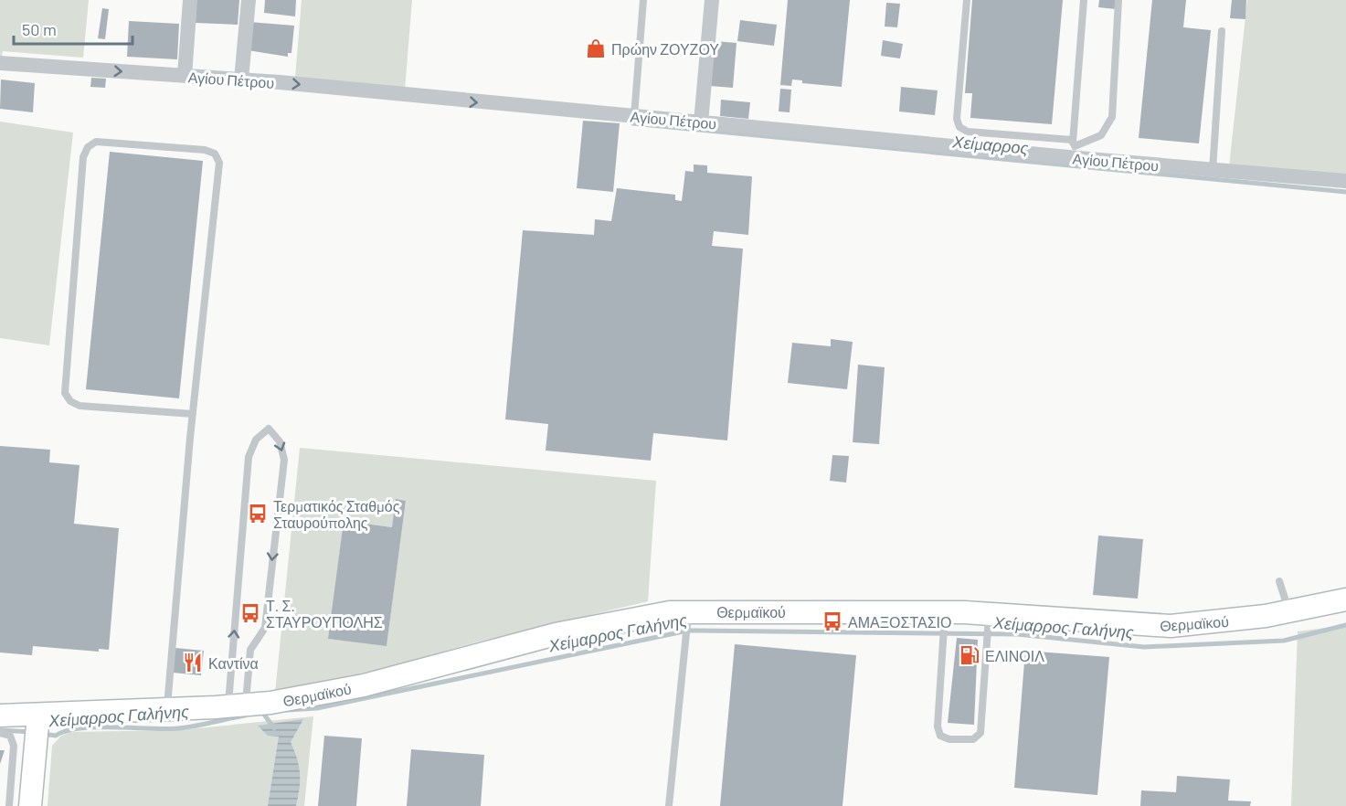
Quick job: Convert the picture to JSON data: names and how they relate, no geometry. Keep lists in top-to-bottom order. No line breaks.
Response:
{"streets":{"street":["Αγίου Πέτρου","Θερμαϊκού"]},"one_way":["Αγίου Πέτρου"],"water":["Χείμαρρος","Χείμαρρος Γαλήνης"],"places":{"shop":["Πρώην ΖΟΥΖΟΥ"],"bus stop":["Τερματικός Σταθμός Σταυρούπολης","Τ. Σ. ΣΤΑΥΡΟΥΠΟΛΗΣ","ΑΜΑΞΟΣΤΑΣΙΟ"],"fuel station":["ΕΛΙΝΟΙΛ"],"restaurant":["Καντίνα"]},"scale_bar":"50 m"}
